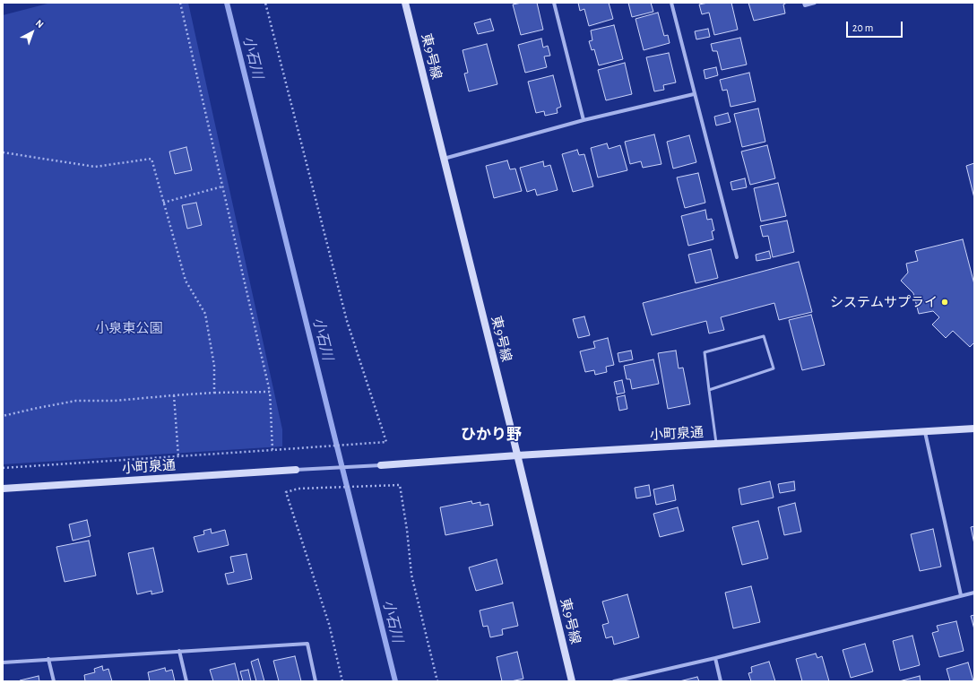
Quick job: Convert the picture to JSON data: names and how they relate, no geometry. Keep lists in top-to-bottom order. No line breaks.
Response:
{"streets":{"street":["東9号線","小町泉通"]},"crossings":[["東9号線","小町泉通"]],"districts":["ひかり野"],"water":["小石川"],"parks":["小泉東公園"],"places":["システムサプライ"],"scale_bar":"20 m","north":"top right"}
